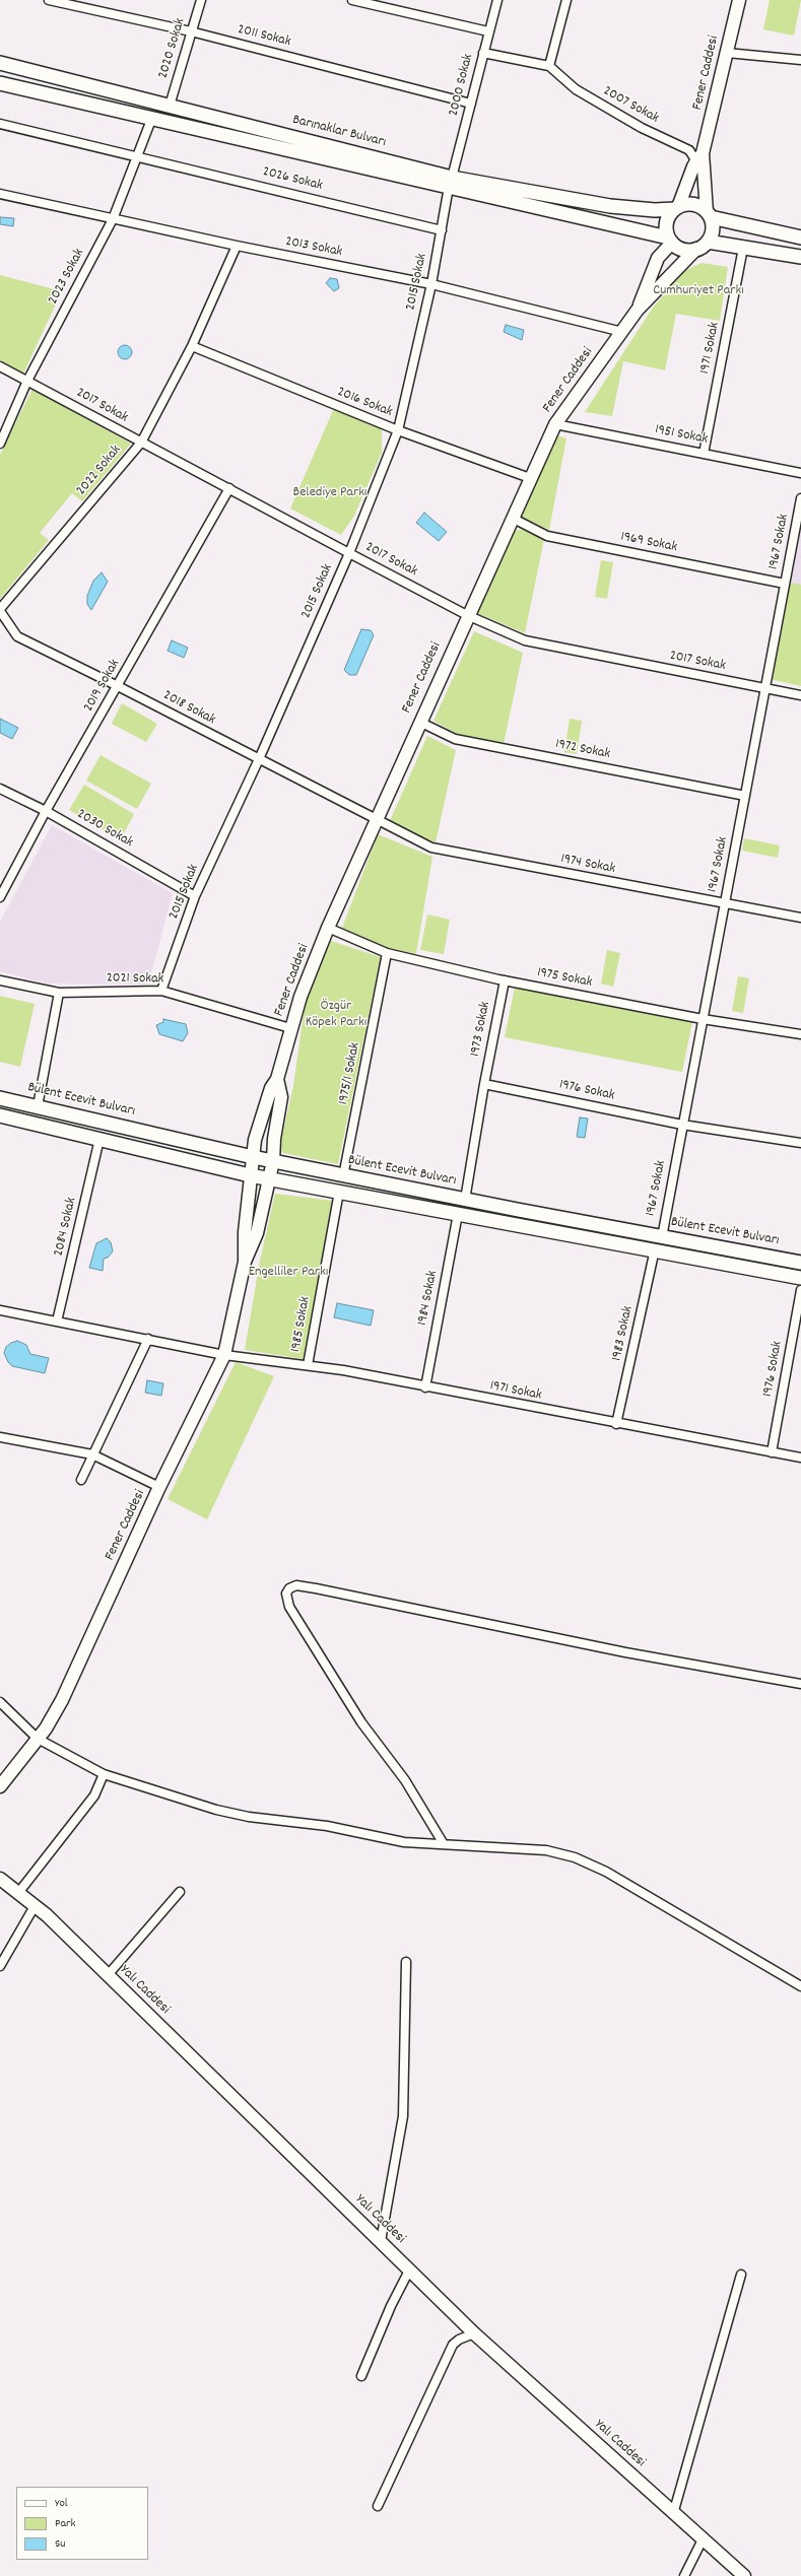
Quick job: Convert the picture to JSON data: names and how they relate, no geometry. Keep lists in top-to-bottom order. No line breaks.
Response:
{"streets":{"main road":["Barınaklar Bulvarı","Bülent Ecevit Bulvarı"],"street":["2011 Sokak","2020 Sokak","Fener Caddesi","2000 Sokak","2007 Sokak","2026 Sokak","2013 Sokak","2023 Sokak","2015 Sokak","1971 Sokak","2016 Sokak","2017 Sokak","1951 Sokak","2022 Sokak","1967 Sokak","1969 Sokak","2019 Sokak","2018 Sokak","1972 Sokak","2030 Sokak","1974 Sokak","1975 Sokak","2021 Sokak","1973 Sokak","1975/1 Sokak","1976 Sokak","2084 Sokak","1984 Sokak","1985 Sokak","1983 Sokak","Yalı Caddesi"]},"crossings":[["2011 Sokak","2020 Sokak"],["2011 Sokak","2000 Sokak"],["2020 Sokak","Barınaklar Bulvarı"],["Fener Caddesi","2013 Sokak"],["Fener Caddesi","1971 Sokak"],["Fener Caddesi","2016 Sokak"],["Fener Caddesi","2017 Sokak"],["Fener Caddesi","1951 Sokak"],["Fener Caddesi","1969 Sokak"],["Fener Caddesi","2018 Sokak"],["Fener Caddesi","1972 Sokak"],["Fener Caddesi","1974 Sokak"],["Fener Caddesi","1975 Sokak"],["Fener Caddesi","2021 Sokak"],["Fener Caddesi","Bülent Ecevit Bulvarı"],["2000 Sokak","Barınaklar Bulvarı"],["2000 Sokak","2015 Sokak"],["Barınaklar Bulvarı","2023 Sokak"],["Barınaklar Bulvarı","2015 Sokak"],["2026 Sokak","2023 Sokak"],["2026 Sokak","2015 Sokak"],["2013 Sokak","2023 Sokak"],["2013 Sokak","2015 Sokak"],["2013 Sokak","2022 Sokak"],["2023 Sokak","2017 Sokak"],["2015 Sokak","2016 Sokak"],["2015 Sokak","2017 Sokak"],["2015 Sokak","2018 Sokak"],["2015 Sokak","2030 Sokak"],["2015 Sokak","2021 Sokak"],["1971 Sokak","1951 Sokak"],["1971 Sokak","1976 Sokak"],["1971 Sokak","2084 Sokak"],["1971 Sokak","1984 Sokak"],["1971 Sokak","1985 Sokak"],["1971 Sokak","1983 Sokak"],["2016 Sokak","2022 Sokak"],["2017 Sokak","2022 Sokak"],["2017 Sokak","1967 Sokak"],["2017 Sokak","2019 Sokak"],["2022 Sokak","2018 Sokak"],["1967 Sokak","1969 Sokak"],["1967 Sokak","1972 Sokak"],["1967 Sokak","1974 Sokak"],["1967 Sokak","1975 Sokak"],["1967 Sokak","1976 Sokak"],["1967 Sokak","Bülent Ecevit Bulvarı"],["2019 Sokak","2018 Sokak"],["2019 Sokak","2030 Sokak"],["2018 Sokak","1974 Sokak"],["1975 Sokak","1973 Sokak"],["1975 Sokak","1975/1 Sokak"],["1973 Sokak","1976 Sokak"],["1975/1 Sokak","Bülent Ecevit Bulvarı"],["Bülent Ecevit Bulvarı","2084 Sokak"],["Bülent Ecevit Bulvarı","1984 Sokak"],["Bülent Ecevit Bulvarı","1985 Sokak"],["Bülent Ecevit Bulvarı","1983 Sokak"]],"parks":["Cumhuriyet Parkı","Belediye Parkı","Özgür Köpek Parkı","Engelliler Parkı"],"legend":["Yol","Park","Su"]}
